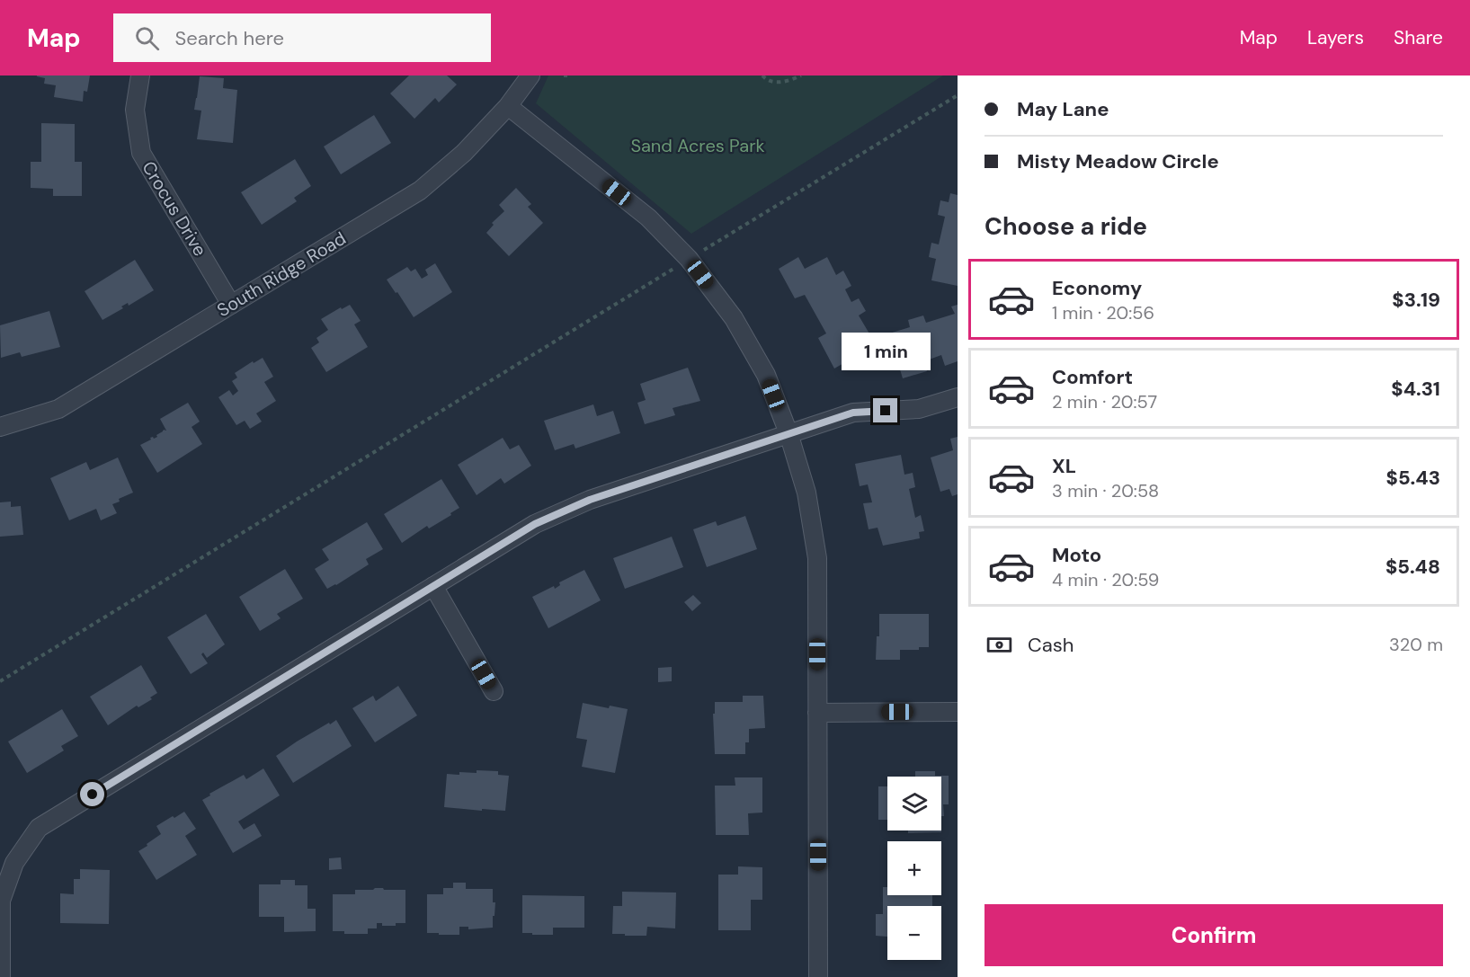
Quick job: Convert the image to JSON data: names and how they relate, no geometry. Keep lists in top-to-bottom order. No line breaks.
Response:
{"streets":{"street":["Crocus Drive","South Ridge Road"]},"crossings":[["Crocus Drive","South Ridge Road"]],"parks":["Sand Acres Park"],"page":{"header":"Map","search":"Search here","nav":["Map","Layers","Share"],"banner":["May Lane","Misty Meadow Circle"],"heading":"Choose a ride","list":[{"name":"Economy","note":"1 min · 20:56","value":"$3.19"},{"name":"Comfort","note":"2 min · 20:57","value":"$4.31"},{"name":"XL","note":"3 min · 20:58","value":"$5.43"},{"name":"Moto","note":"4 min · 20:59","value":"$5.48"}],"bubble":"1 min","pay":["Cash","320 m"],"map_buttons":["+","−"],"buttons":"Confirm"}}
